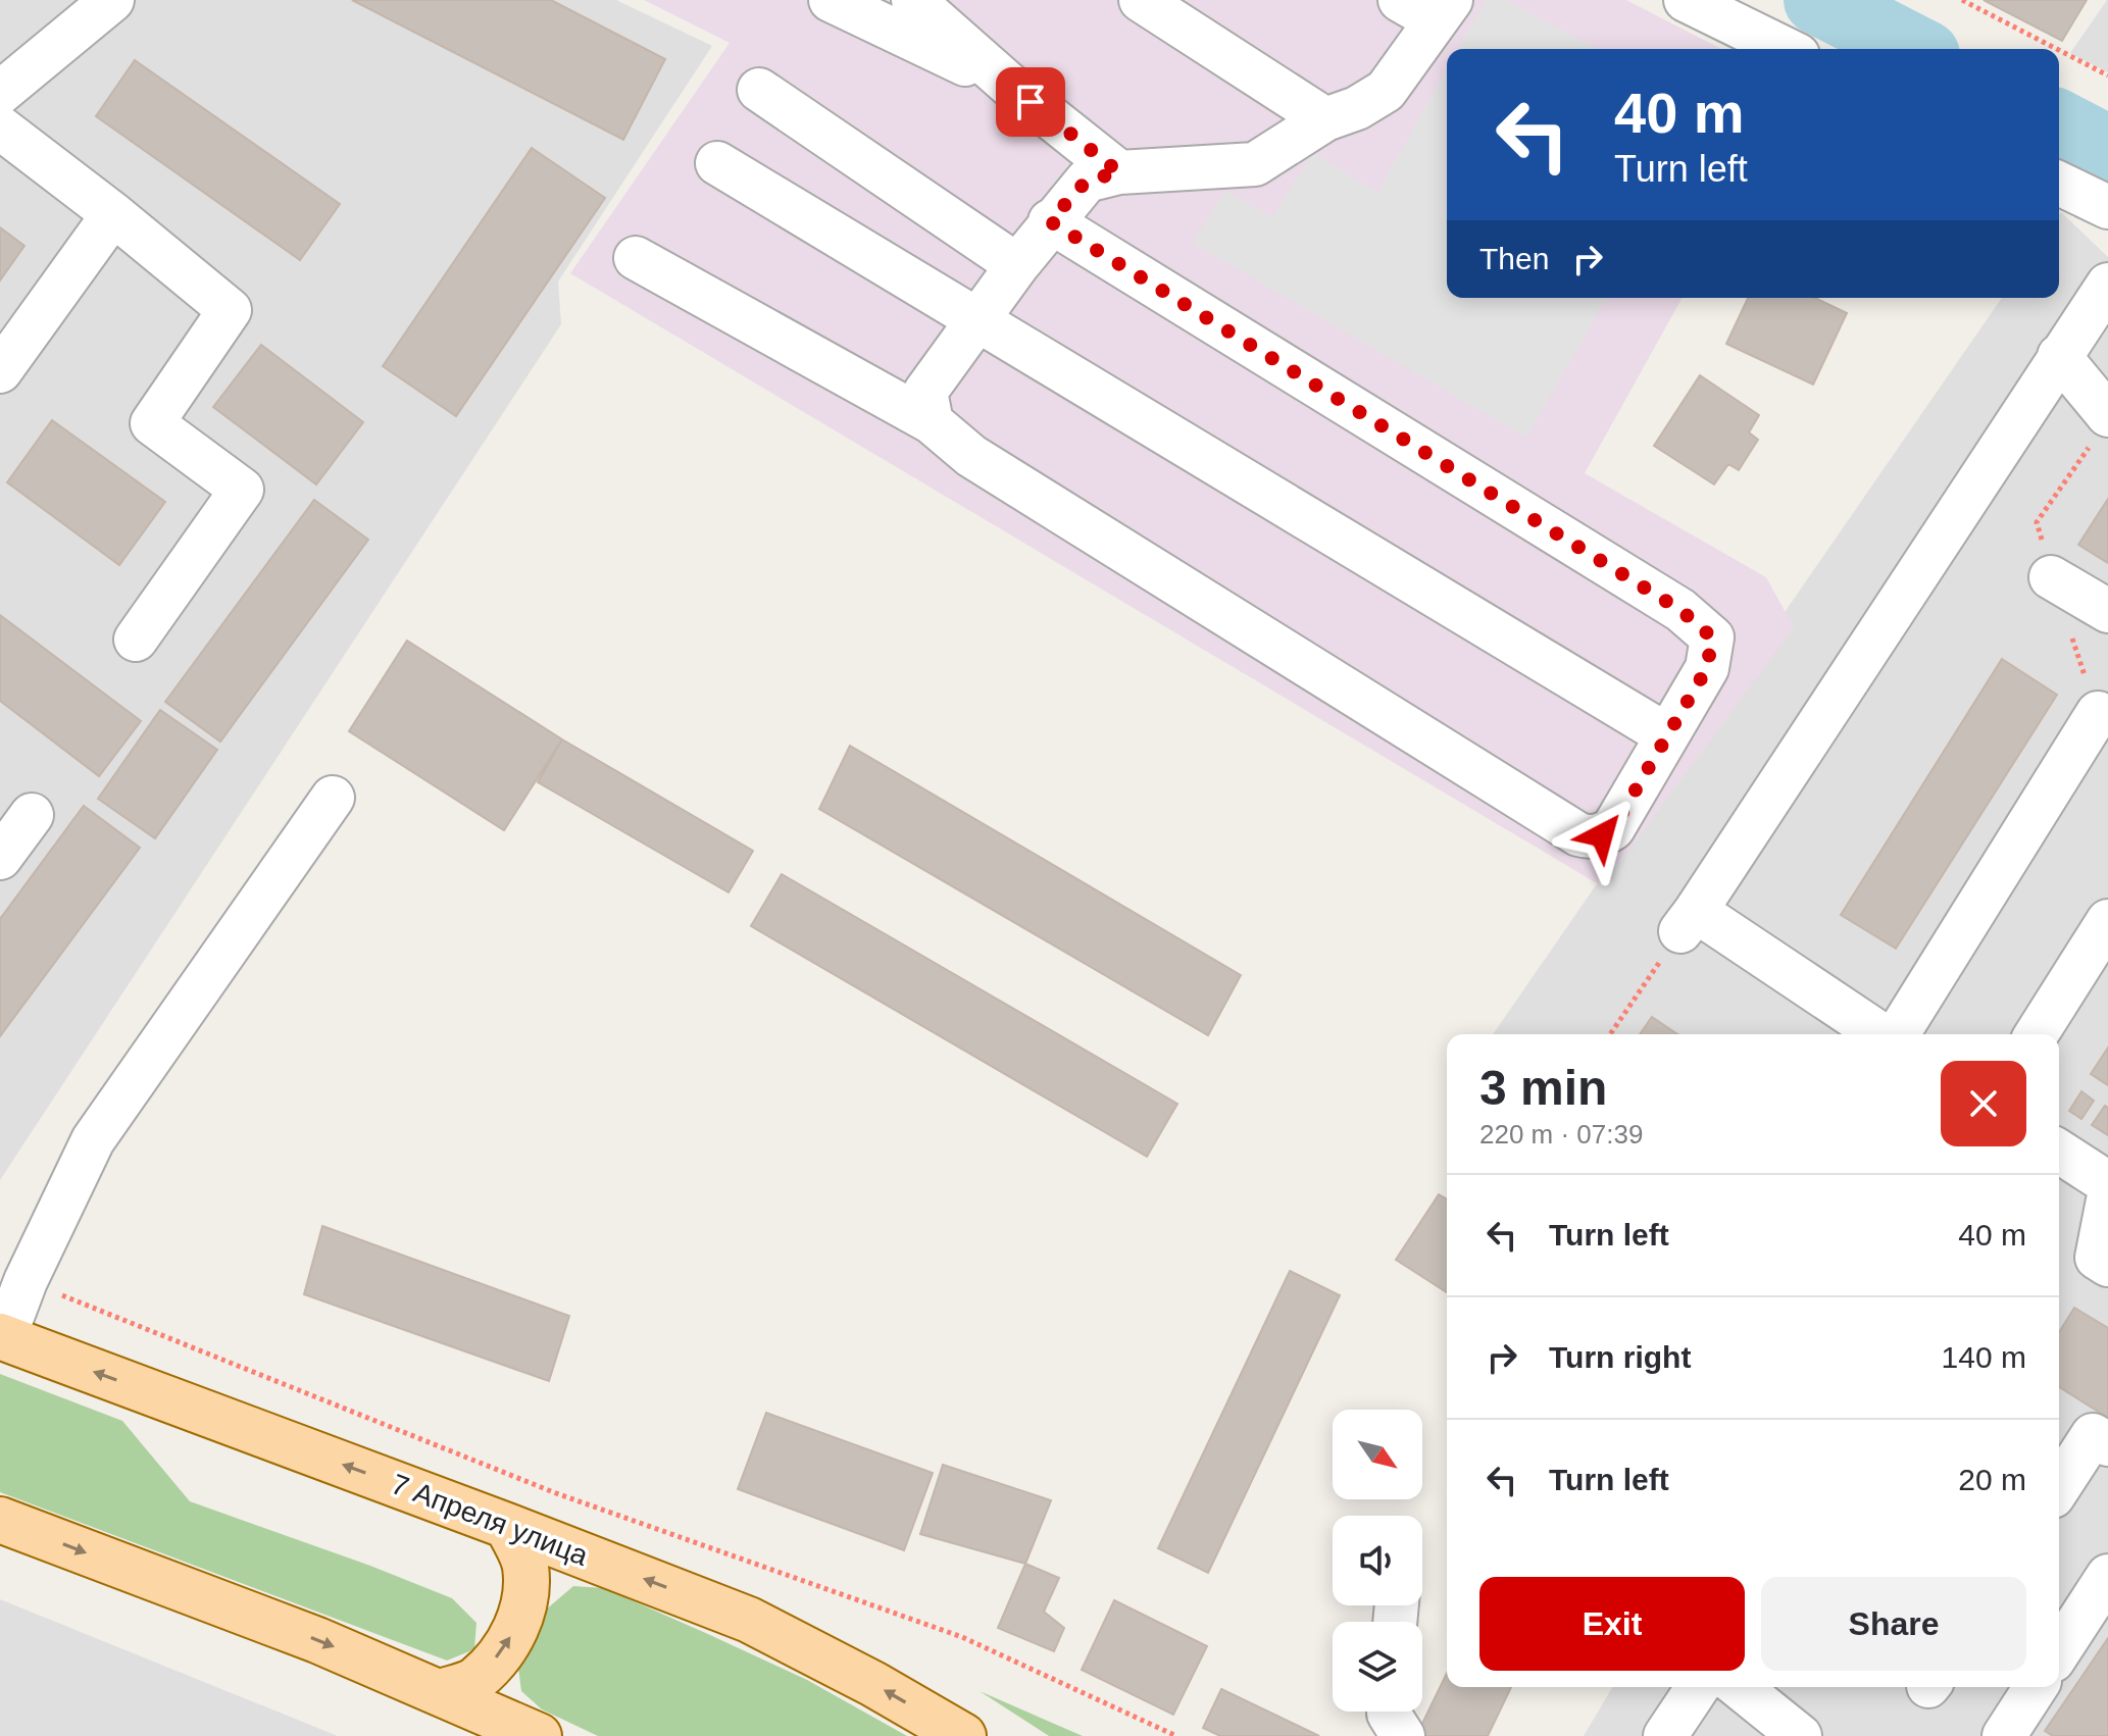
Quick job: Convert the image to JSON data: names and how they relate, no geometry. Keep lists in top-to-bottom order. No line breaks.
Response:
{"streets":{"main road":["7 Апреля улица"]},"north":"bottom right","page":{"turn":["40 m","Turn left"],"then":"Then","heading":["3 min","220 m · 07:39"],"list":[{"name":"Turn left","value":"40 m"},{"name":"Turn right","value":"140 m"},{"name":"Turn left","value":"20 m"}],"buttons":["Exit","Share"]}}
